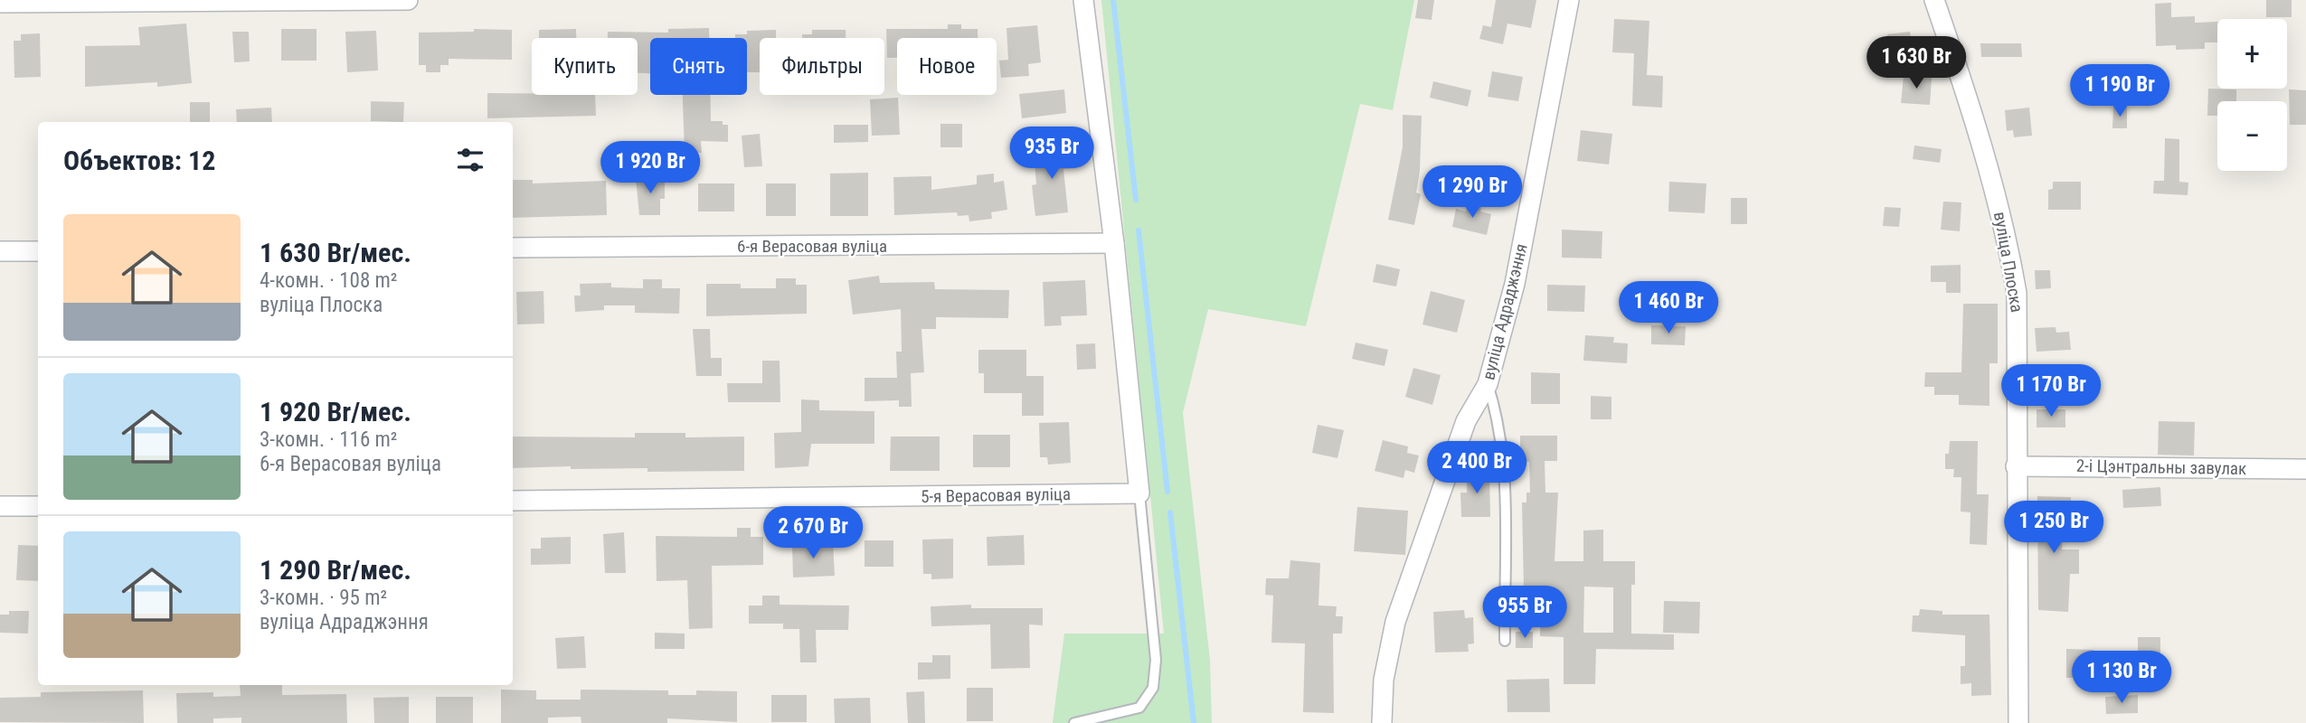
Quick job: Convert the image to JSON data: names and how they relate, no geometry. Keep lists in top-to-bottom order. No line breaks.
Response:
{"streets":{"street":["6-я Верасовая вуліца","вуліца Плоска","вуліца Адраджэння","2-і Цэнтральны завулак","5-я Верасовая вуліца"]},"crossings":[["вуліца Плоска","2-і Цэнтральны завулак"]],"page":{"map_buttons":["+","−"],"price":["1 630 Br","1 190 Br","935 Br","1 920 Br","1 290 Br","1 460 Br","1 170 Br","2 400 Br","1 250 Br","2 670 Br","955 Br","1 130 Br"],"chip":["Купить","Снять","Фильтры","Новое"],"heading":"Объектов: 12","list":[{"name":"1 630 Br/мес.","note":"4-комн. · 108 m² · вуліца Плоска"},{"name":"1 920 Br/мес.","note":"3-комн. · 116 m² · 6-я Верасовая вуліца"},{"name":"1 290 Br/мес.","note":"3-комн. · 95 m² · вуліца Адраджэння"}]}}
